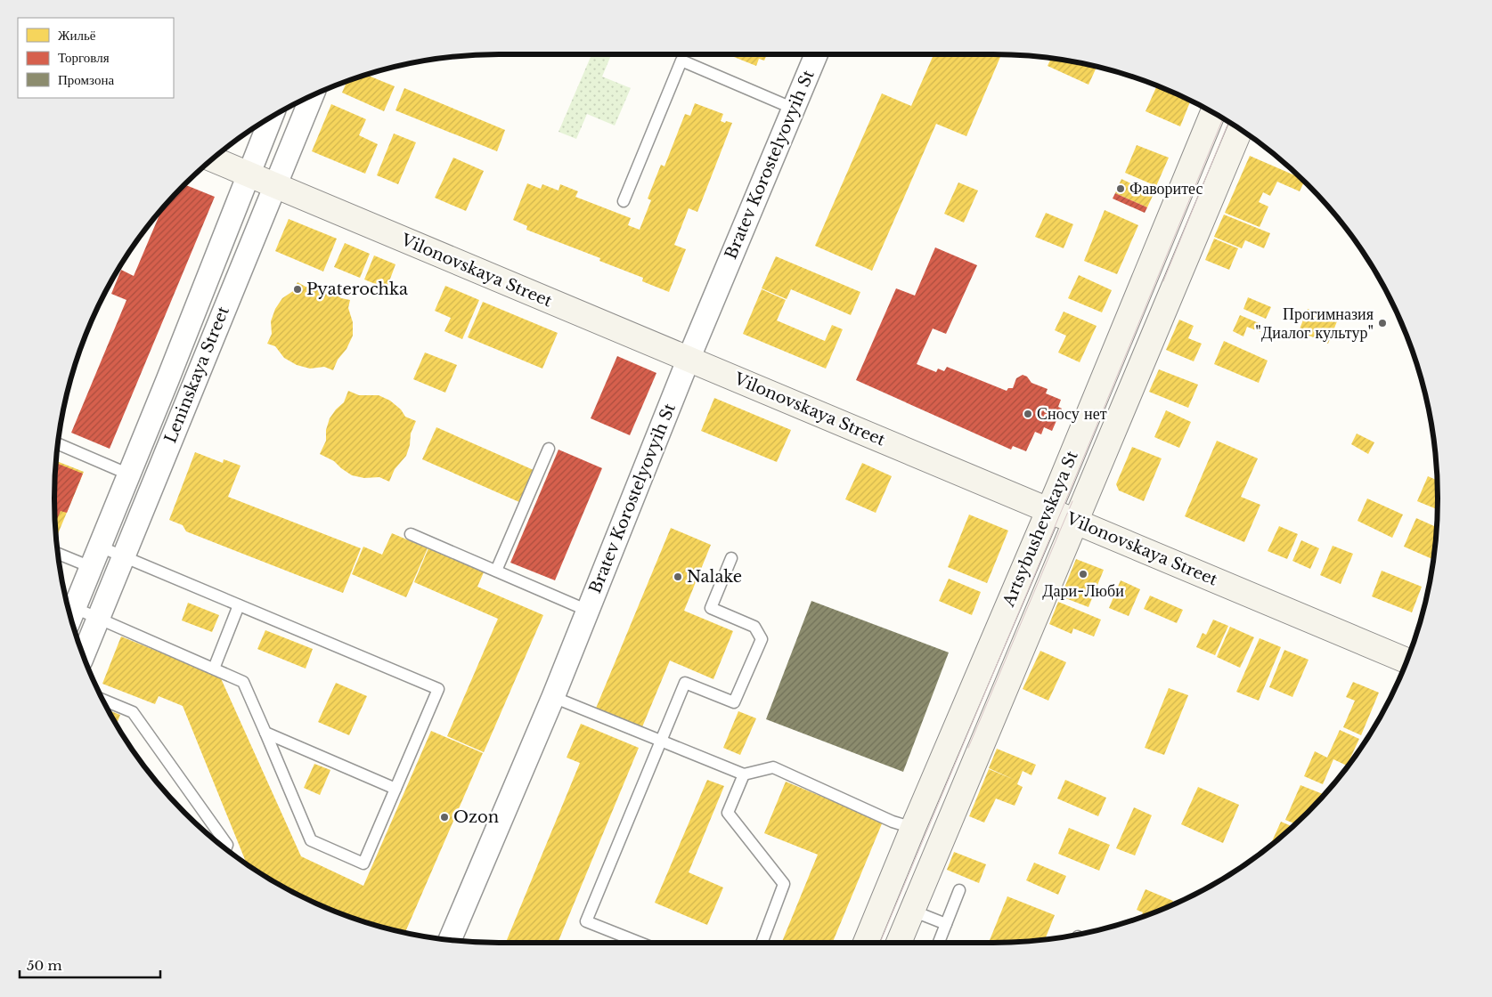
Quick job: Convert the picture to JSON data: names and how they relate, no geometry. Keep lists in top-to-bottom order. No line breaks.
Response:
{"streets":{"main road":["Vilonovskaya Street","Artsybushevskaya St"],"street":["Bratev Korostelyovyih St","Leninskaya Street"]},"crossings":[["Bratev Korostelyovyih St","Vilonovskaya Street"],["Vilonovskaya Street","Leninskaya Street"],["Vilonovskaya Street","Artsybushevskaya St"]],"places":["Фаворитес","Pyaterochka","Прогимназия \"Диалог культур\"","Сносу нет","Дари-Люби","Nalake","Ozon"],"legend":["Жильё","Торговля","Промзона"],"scale_bar":"50 m"}
